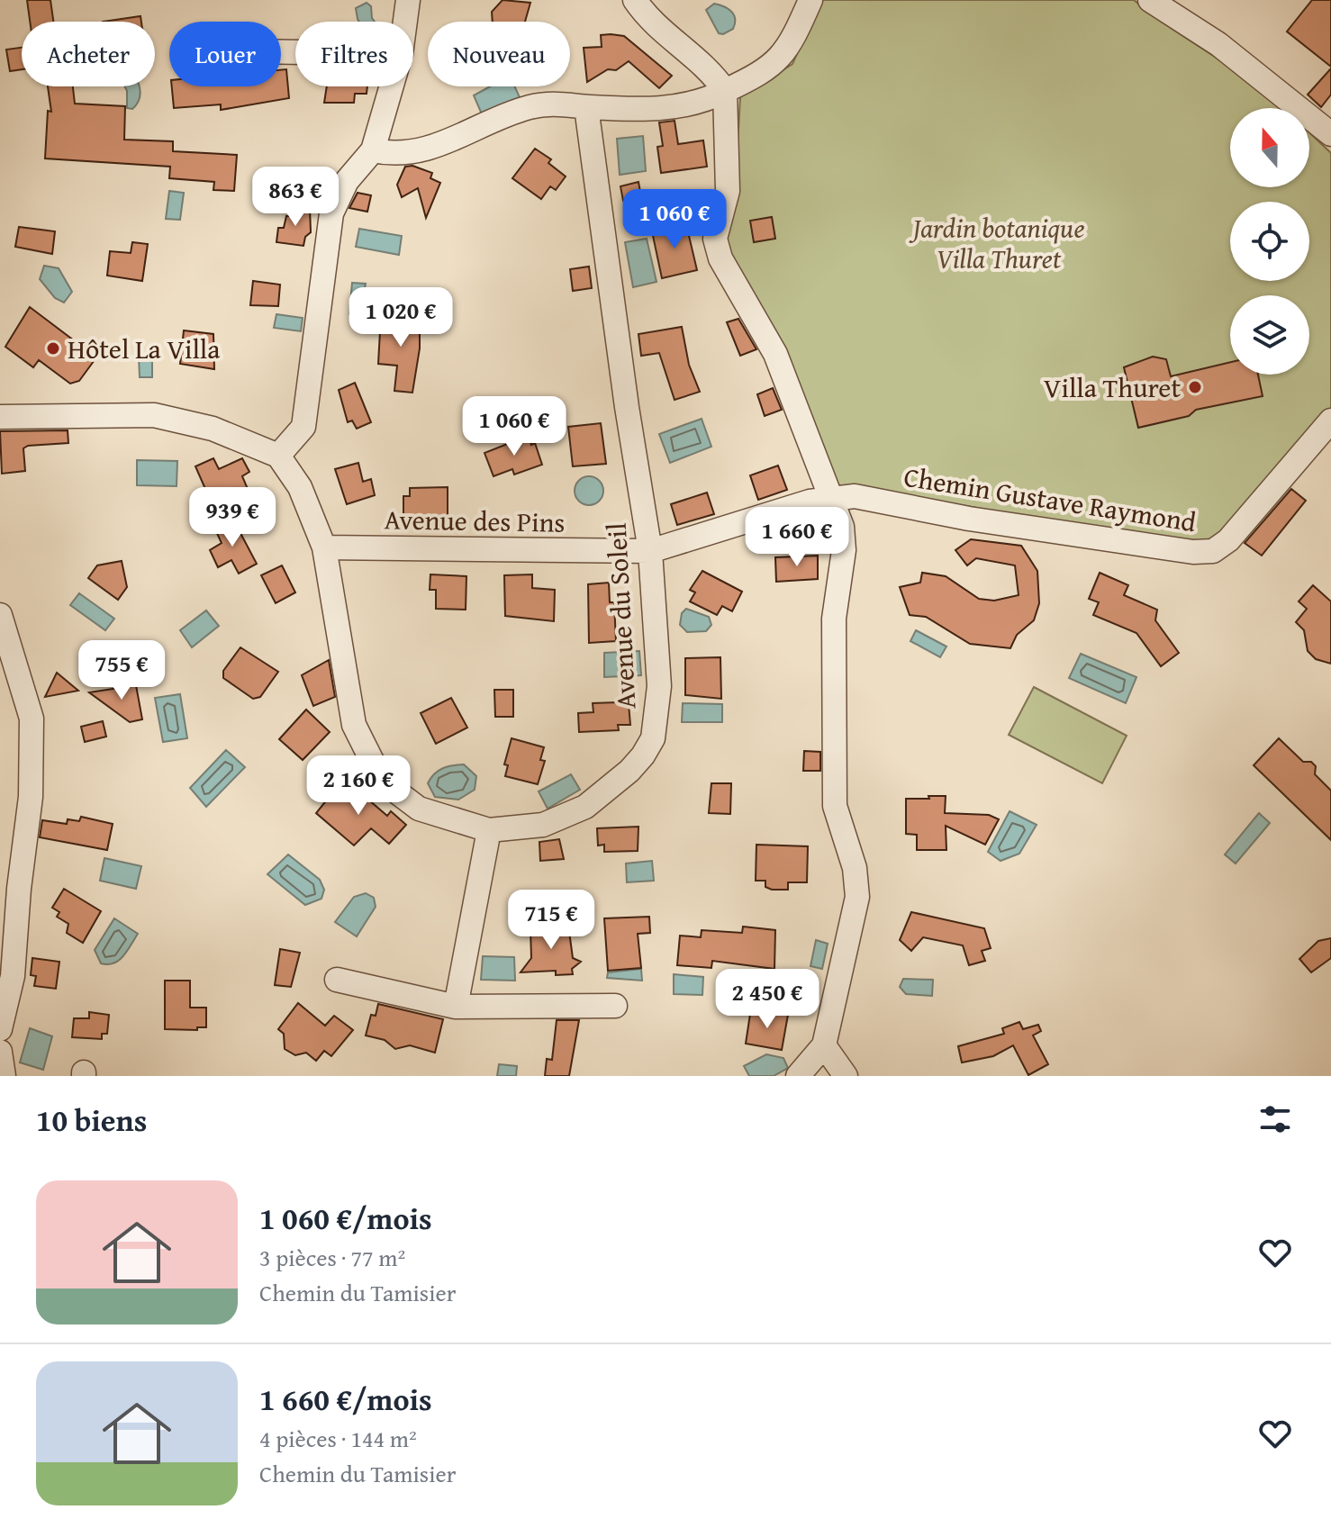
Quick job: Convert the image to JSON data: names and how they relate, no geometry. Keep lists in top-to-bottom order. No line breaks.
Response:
{"streets":{"street":["Chemin Gustave Raymond","Avenue des Pins","Avenue du Soleil"]},"crossings":[["Chemin Gustave Raymond","Avenue des Pins"],["Avenue des Pins","Avenue du Soleil"]],"parks":["Jardin botanique Villa Thuret"],"places":["Hôtel La Villa","Villa Thuret"],"north":"top","page":{"chip":["Acheter","Louer","Filtres","Nouveau"],"price":["863 €","1 060 €","1 020 €","1 060 €","939 €","1 660 €","755 €","2 160 €","715 €","2 450 €"],"heading":"10 biens","list":[{"name":"1 060 €/mois","note":"3 pièces · 77 m² · Chemin du Tamisier"},{"name":"1 660 €/mois","note":"4 pièces · 144 m² · Chemin du Tamisier"}]}}
